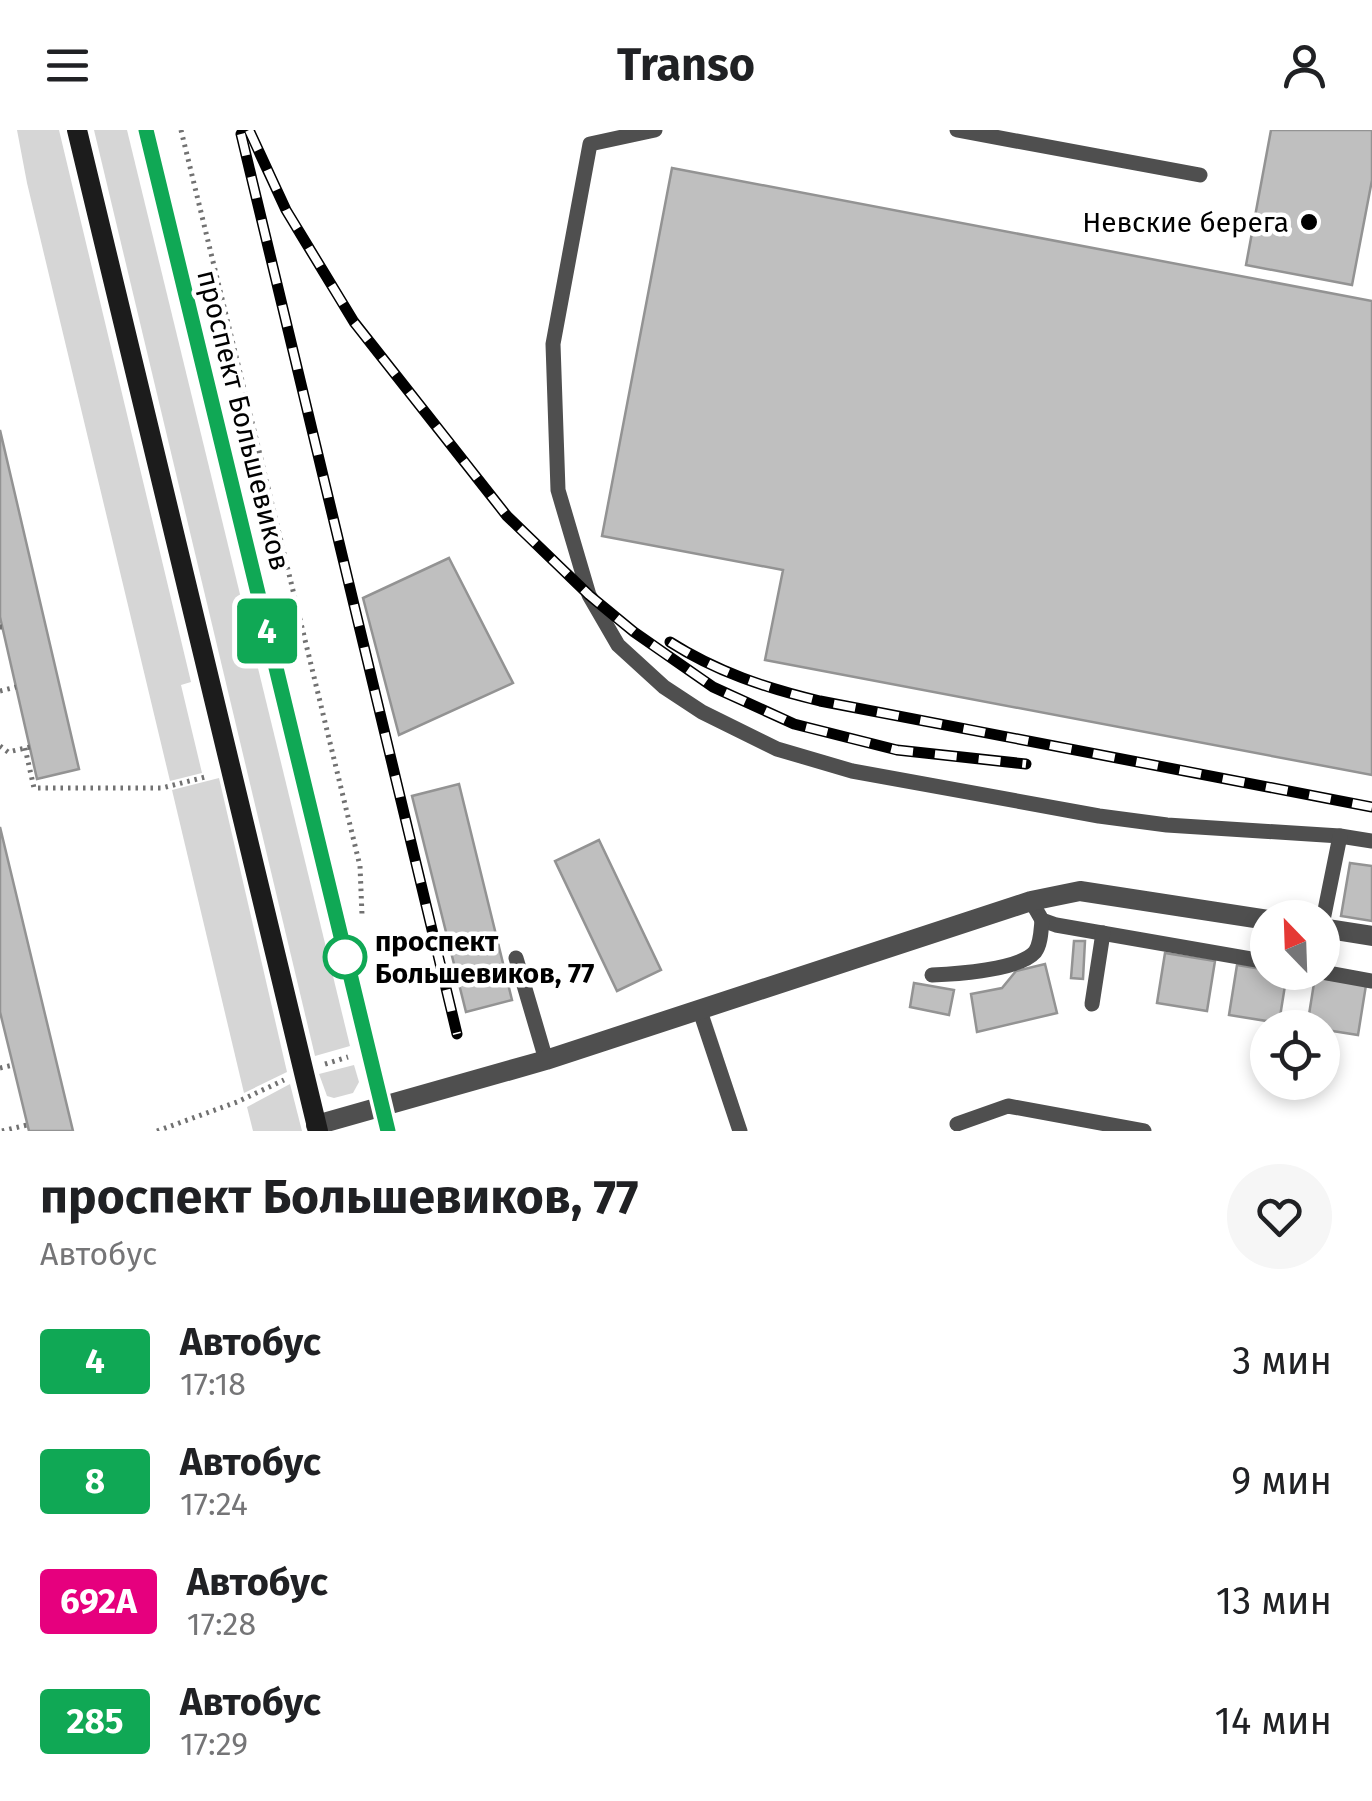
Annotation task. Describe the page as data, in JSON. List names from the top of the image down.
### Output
{
  "streets": {
    "main road": ["проспект Большевиков"]
  },
  "places": ["Невские берега", "проспект Большевиков, 77"],
  "lines": ["bus line 4"],
  "north": "top left",
  "page": {
    "header": "Transo",
    "on_map": "4",
    "heading": ["проспект Большевиков, 77", "Автобус"],
    "list": [
      {
        "mark": "4",
        "name": "Автобус",
        "note": "17:18",
        "value": "3 мин"
      },
      {
        "mark": "8",
        "name": "Автобус",
        "note": "17:24",
        "value": "9 мин"
      },
      {
        "mark": "692А",
        "name": "Автобус",
        "note": "17:28",
        "value": "13 мин"
      },
      {
        "mark": "285",
        "name": "Автобус",
        "note": "17:29",
        "value": "14 мин"
      }
    ]
  }
}
